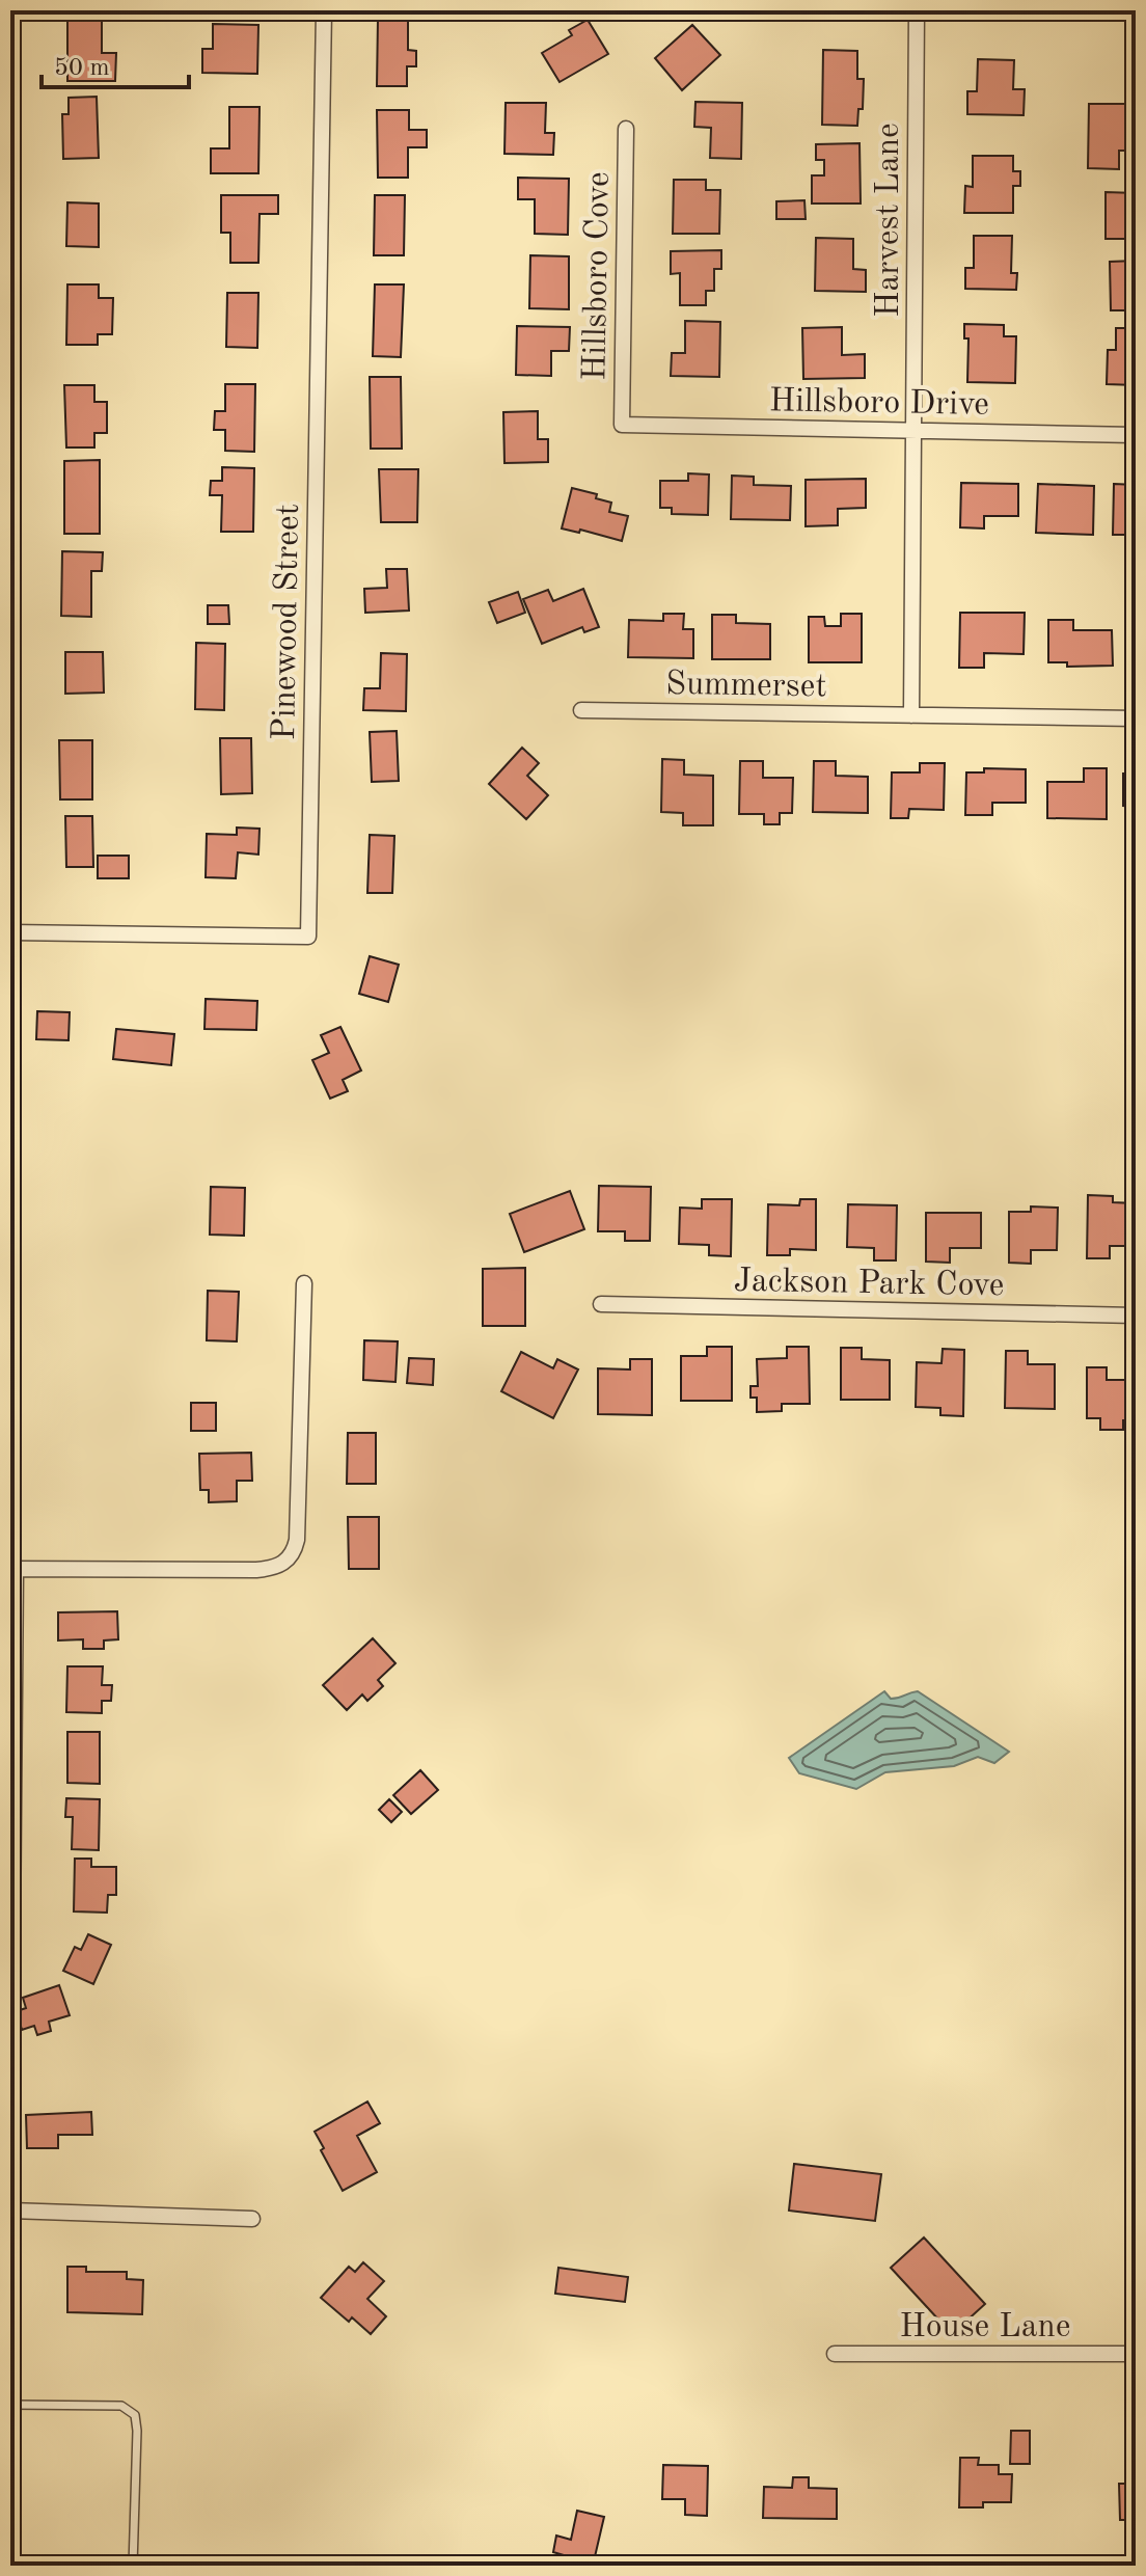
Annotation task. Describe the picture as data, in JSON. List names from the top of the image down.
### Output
{
  "streets": {
    "street": [
      "Harvest Lane",
      "Hillsboro Cove",
      "Hillsboro Drive",
      "Pinewood Street",
      "Summerset",
      "Jackson Park Cove",
      "House Lane"
    ]
  },
  "crossings": [
    ["Harvest Lane", "Hillsboro Drive"],
    ["Hillsboro Cove", "Hillsboro Drive"]
  ],
  "scale_bar": "50 m"
}
